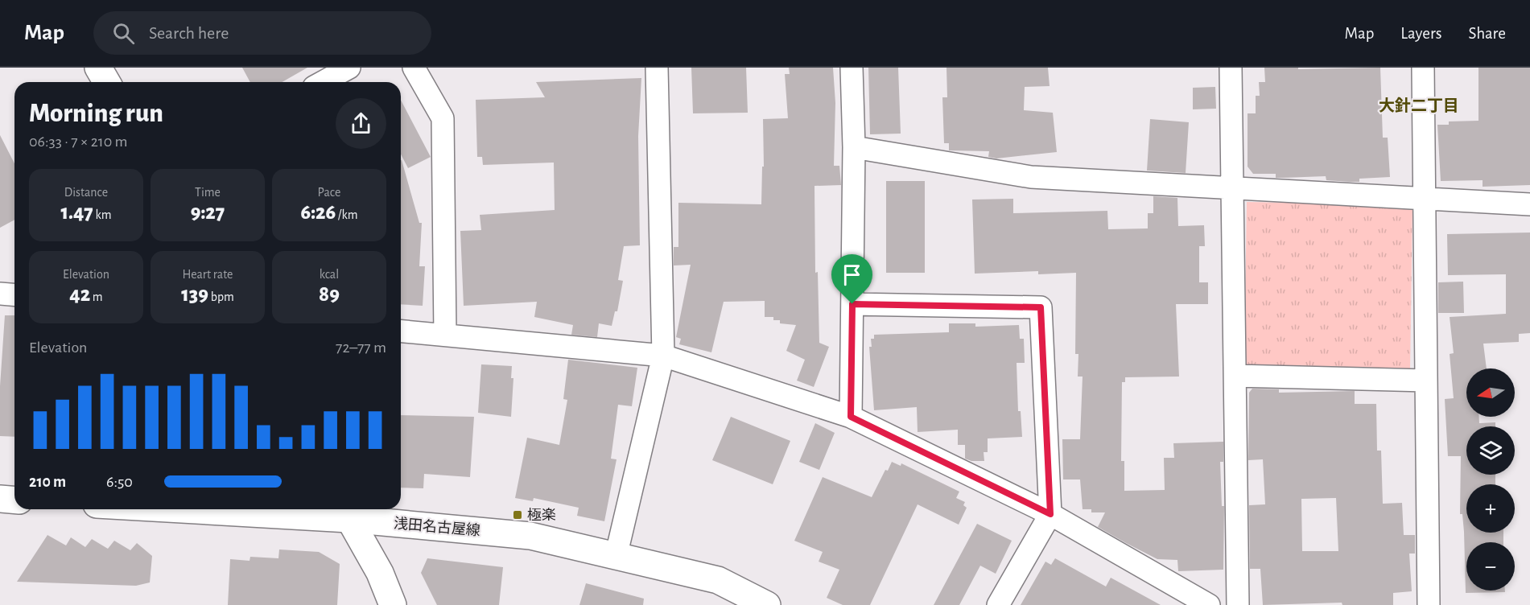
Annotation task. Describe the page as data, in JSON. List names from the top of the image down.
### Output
{
  "streets": {
    "main road": ["浅田名古屋線"]
  },
  "districts": ["大針二丁目"],
  "places": {
    "transit": ["極楽"]
  },
  "north": "left",
  "page": {
    "header": "Map",
    "search": "Search here",
    "nav": ["Map", "Layers", "Share"],
    "heading": ["Morning run", "06:33 · 7 × 210 m"],
    "stats": [
      ["Distance", "1.47 km"],
      ["Time", "9:27"],
      ["Pace", "6:26 /km"],
      ["Elevation", "42 m"],
      ["Heart rate", "139 bpm"],
      ["kcal", "89"]
    ],
    "chart": ["Elevation", "72–77 m"],
    "map_buttons": ["+", "−"],
    "list": [
      {
        "name": "210 m",
        "note": "6:50"
      }
    ]
  }
}
